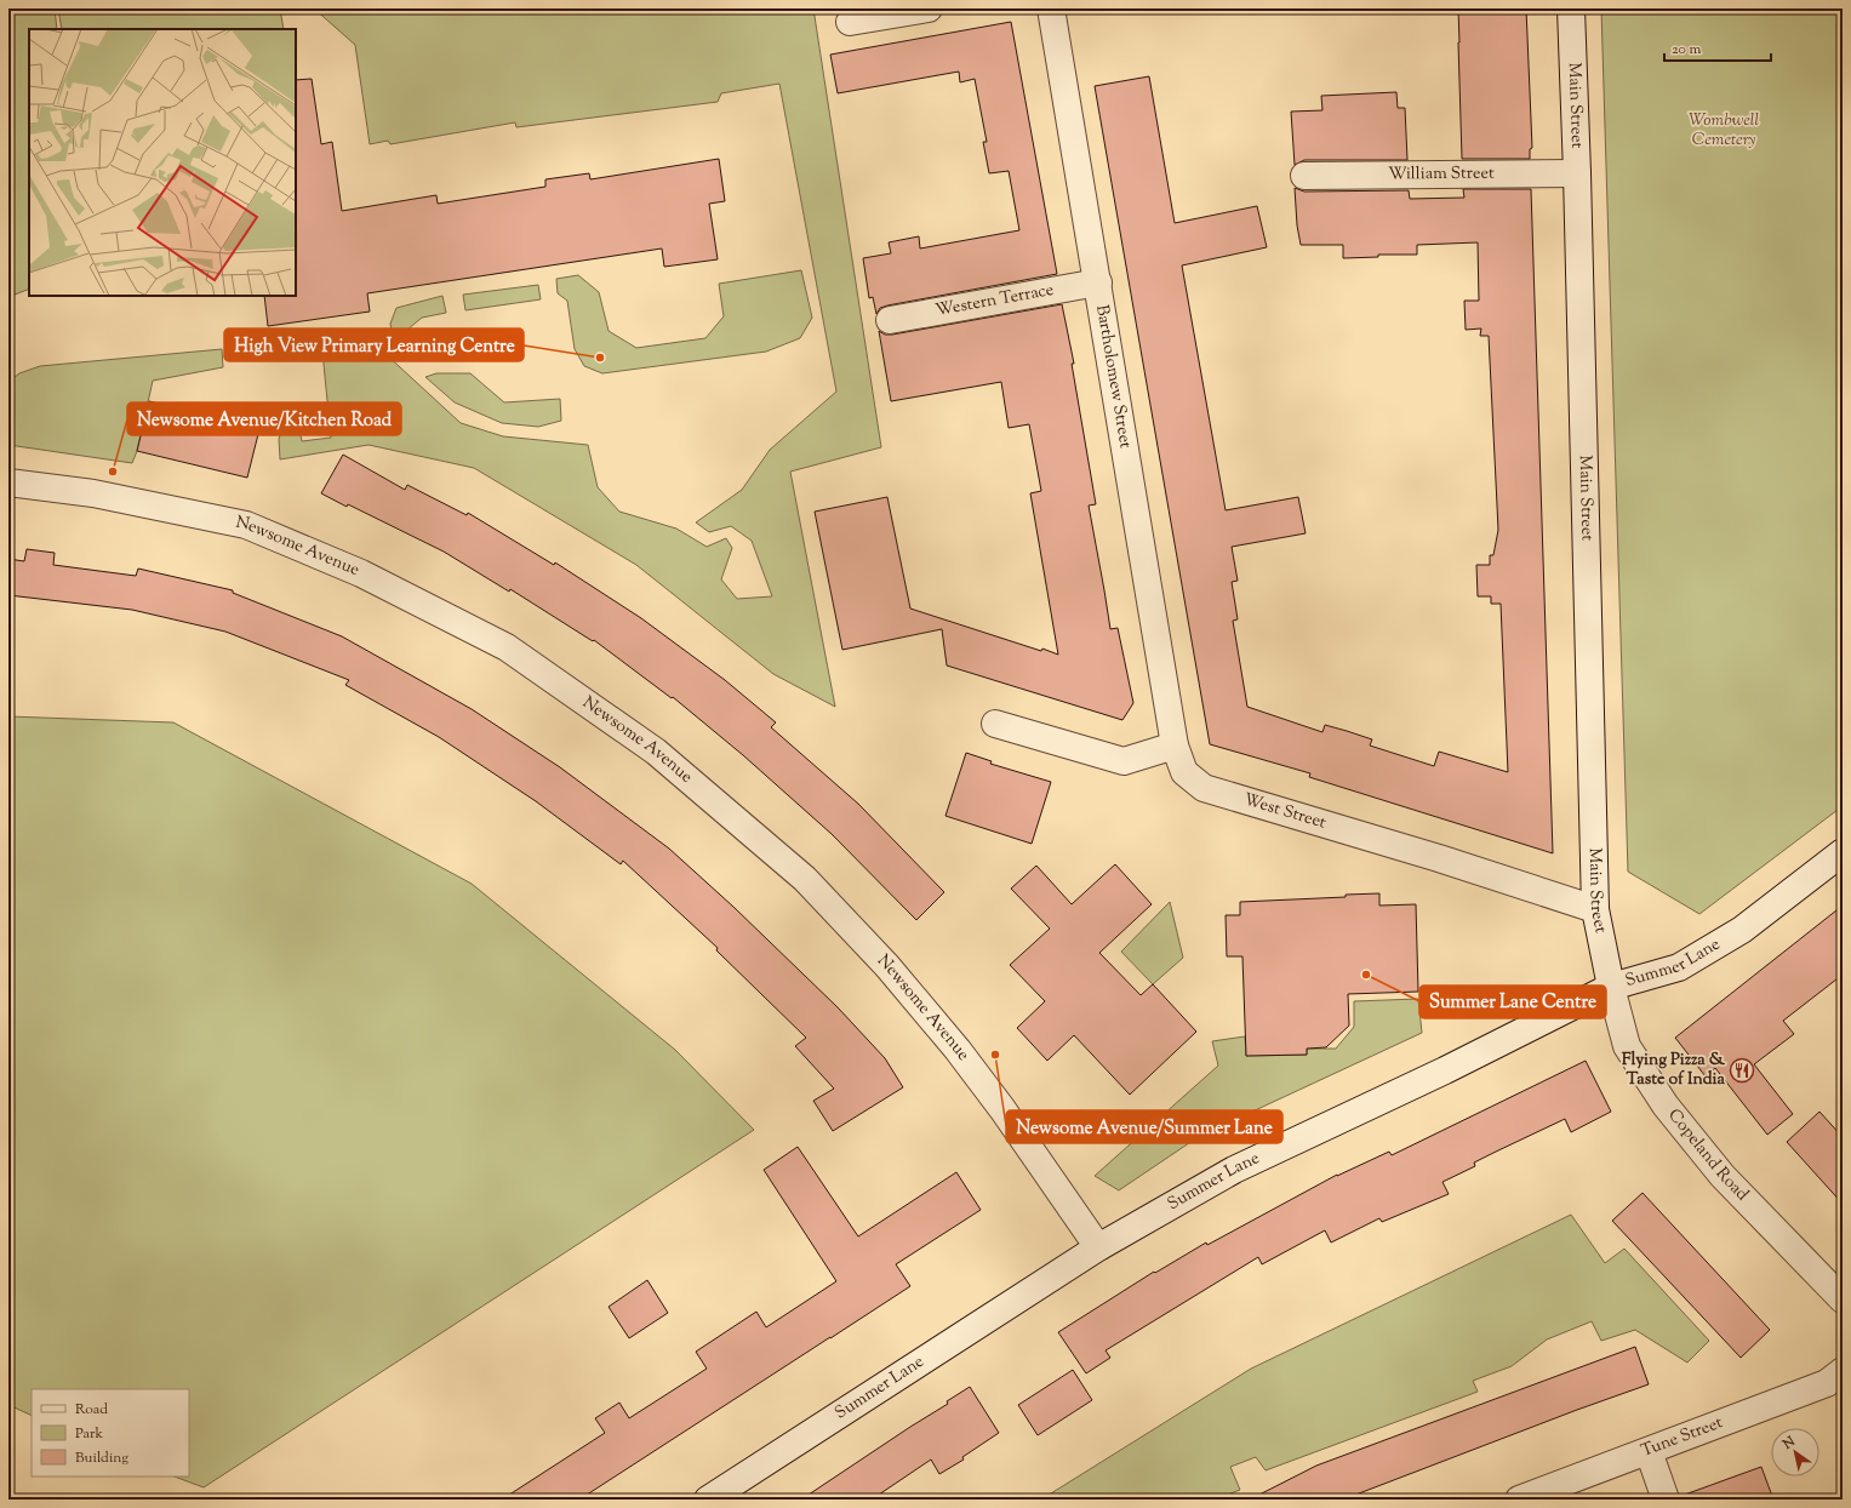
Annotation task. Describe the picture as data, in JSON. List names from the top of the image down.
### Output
{
  "streets": {
    "street": [
      "Main Street",
      "William Street",
      "Western Terrace",
      "Bartholomew Street",
      "Newsome Avenue",
      "West Street",
      "Summer Lane",
      "Copeland Road",
      "Tune Street"
    ]
  },
  "crossings": [
    ["Main Street", "William Street"],
    ["Main Street", "West Street"],
    ["Main Street", "Summer Lane"],
    ["Main Street", "Copeland Road"],
    ["Western Terrace", "Bartholomew Street"],
    ["Bartholomew Street", "West Street"],
    ["Newsome Avenue", "Summer Lane"],
    ["Summer Lane", "Copeland Road"]
  ],
  "parks": ["Wombwell Cemetery"],
  "places": {
    "other": [
      "High View Primary Learning Centre",
      "Newsome Avenue/Kitchen Road",
      "Summer Lane Centre",
      "Newsome Avenue/Summer Lane"
    ],
    "restaurant": ["Flying Pizza & Taste of India"]
  },
  "legend": ["Road", "Park", "Building"],
  "scale_bar": "20 m",
  "north": "top left"
}
